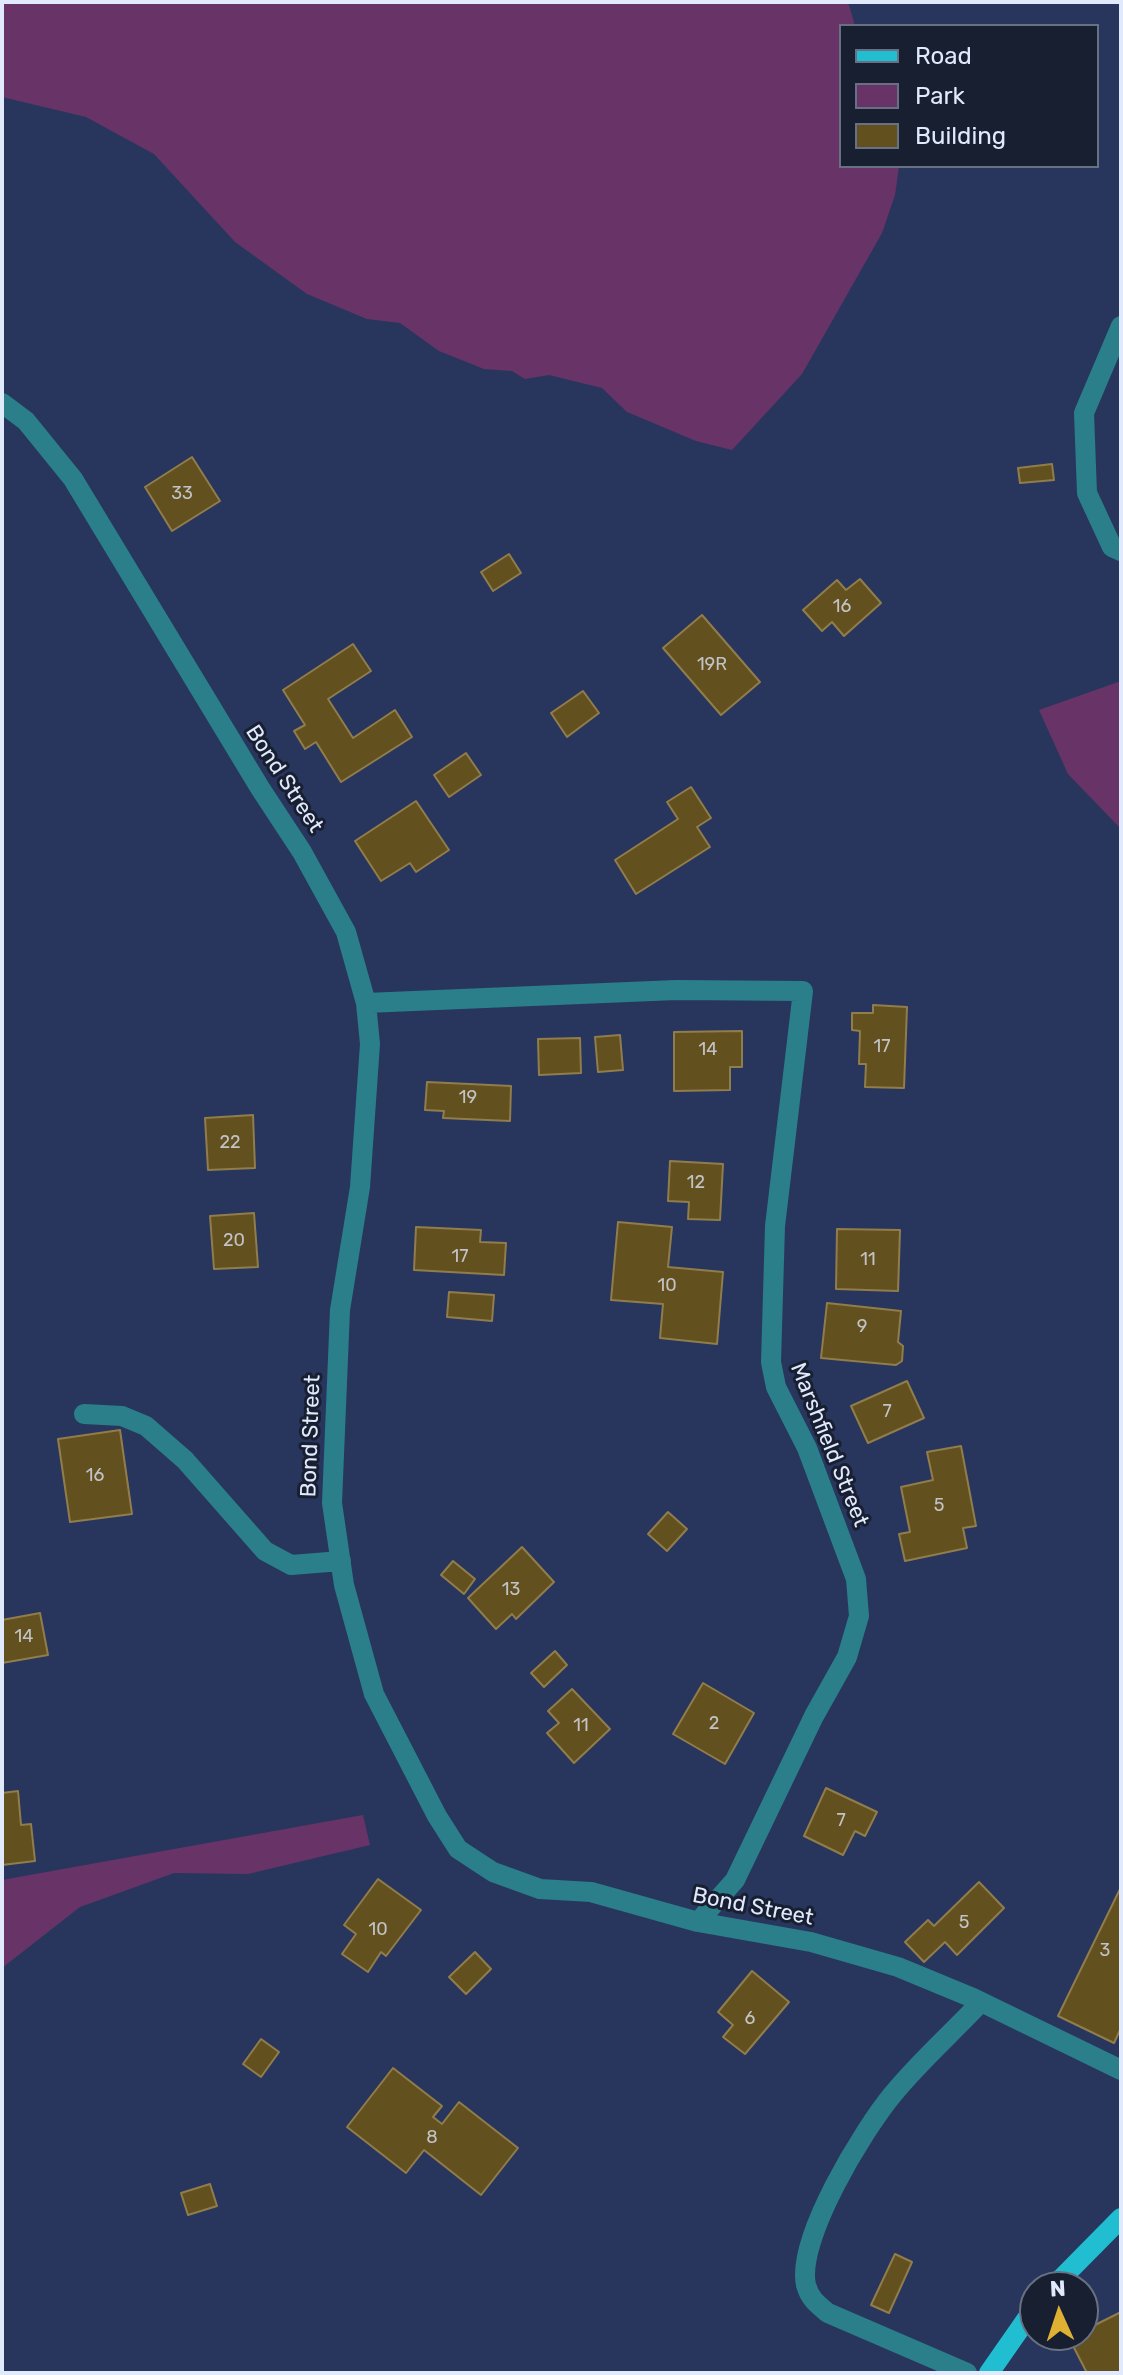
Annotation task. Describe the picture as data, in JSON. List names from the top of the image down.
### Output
{
  "streets": {
    "street": ["Bond Street", "Marshfield Street"]
  },
  "crossings": [
    ["Bond Street", "Marshfield Street"]
  ],
  "house_numbers": [
    "33",
    "16",
    "19R",
    "17",
    "14",
    "19",
    "22",
    "12",
    "20",
    "17",
    "11",
    "10",
    "9",
    "7",
    "16",
    "5",
    "13",
    "14",
    "2",
    "11",
    "7",
    "5",
    "10",
    "3",
    "6",
    "8"
  ],
  "legend": ["Road", "Park", "Building"],
  "north": "top"
}
